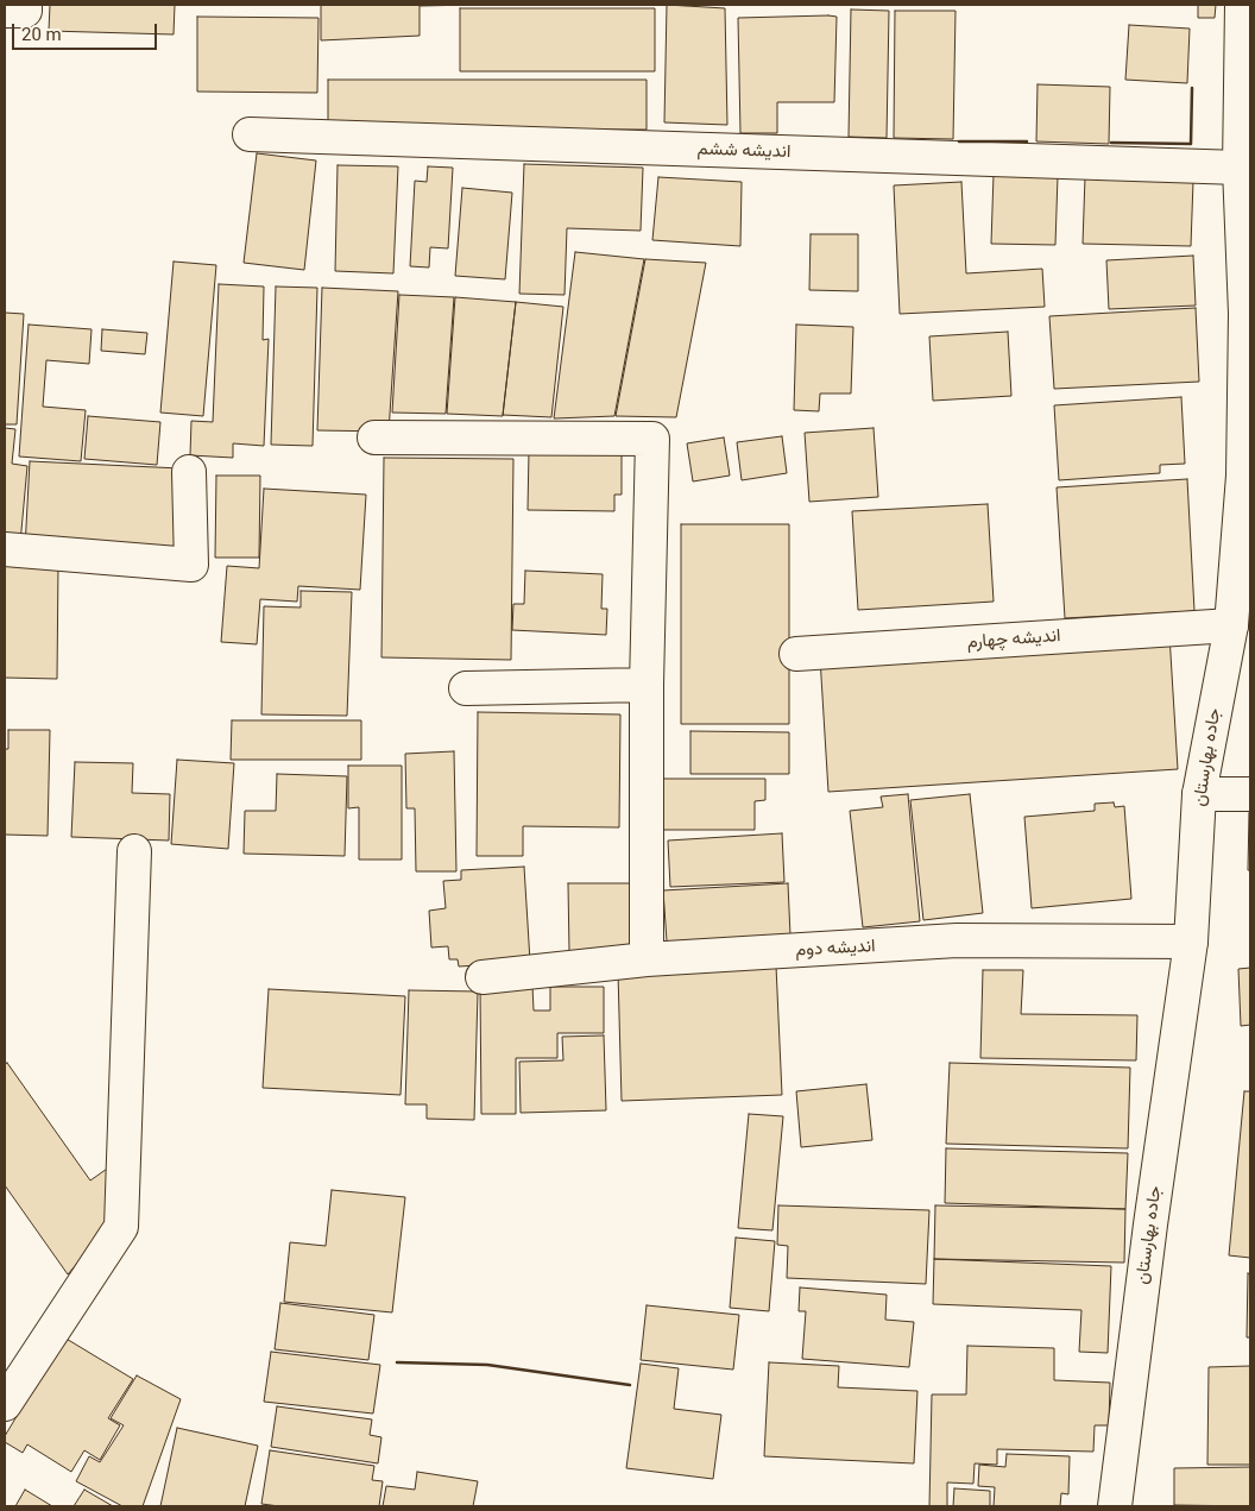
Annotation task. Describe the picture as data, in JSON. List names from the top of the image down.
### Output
{
  "streets": {
    "street": [
      "اندیشه ششم",
      "اندیشه چهارم",
      "جاده بهارستان",
      "اندیشه دوم"
    ]
  },
  "crossings": [
    ["اندیشه ششم", "جاده بهارستان"],
    ["اندیشه چهارم", "جاده بهارستان"],
    ["جاده بهارستان", "اندیشه دوم"]
  ],
  "scale_bar": "20 m"
}
